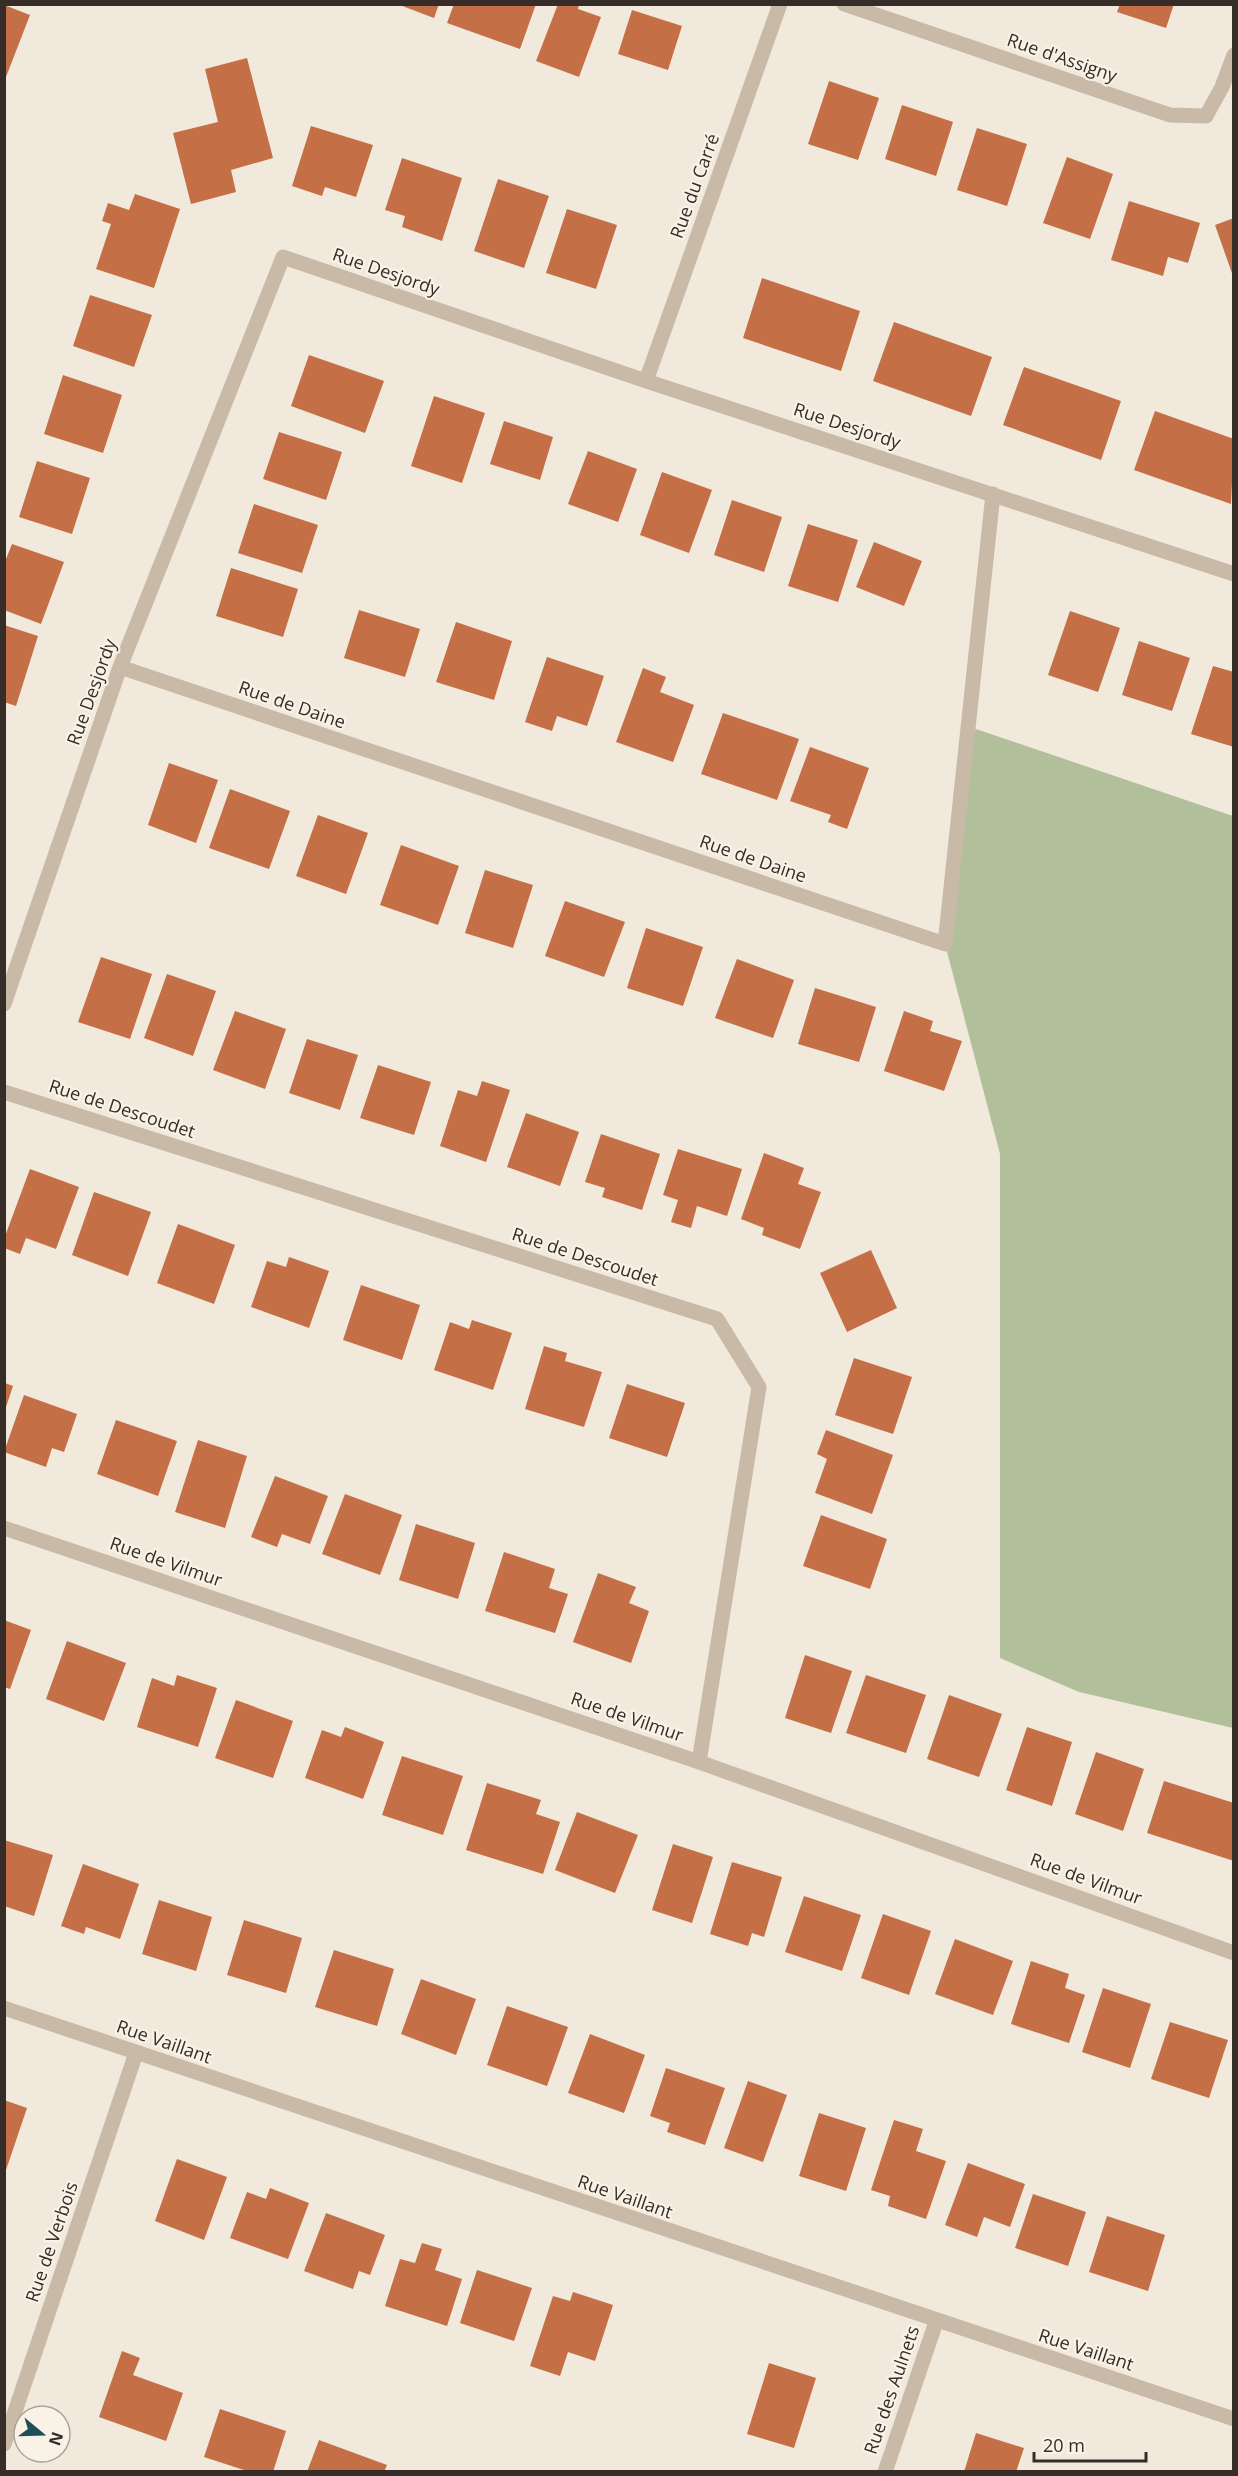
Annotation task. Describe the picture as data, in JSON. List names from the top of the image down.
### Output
{
  "streets": {
    "street": [
      "Rue d'Assigny",
      "Rue du Carré",
      "Rue Desjordy",
      "Rue de Daine",
      "Rue de Descoudet",
      "Rue de Vilmur",
      "Rue Vaillant",
      "Rue de Verbois",
      "Rue des Aulnets"
    ]
  },
  "crossings": [
    ["Rue du Carré", "Rue Desjordy"],
    ["Rue Desjordy", "Rue de Daine"],
    ["Rue de Descoudet", "Rue de Vilmur"],
    ["Rue Vaillant", "Rue de Verbois"],
    ["Rue Vaillant", "Rue des Aulnets"]
  ],
  "scale_bar": "20 m",
  "north": "right"
}
